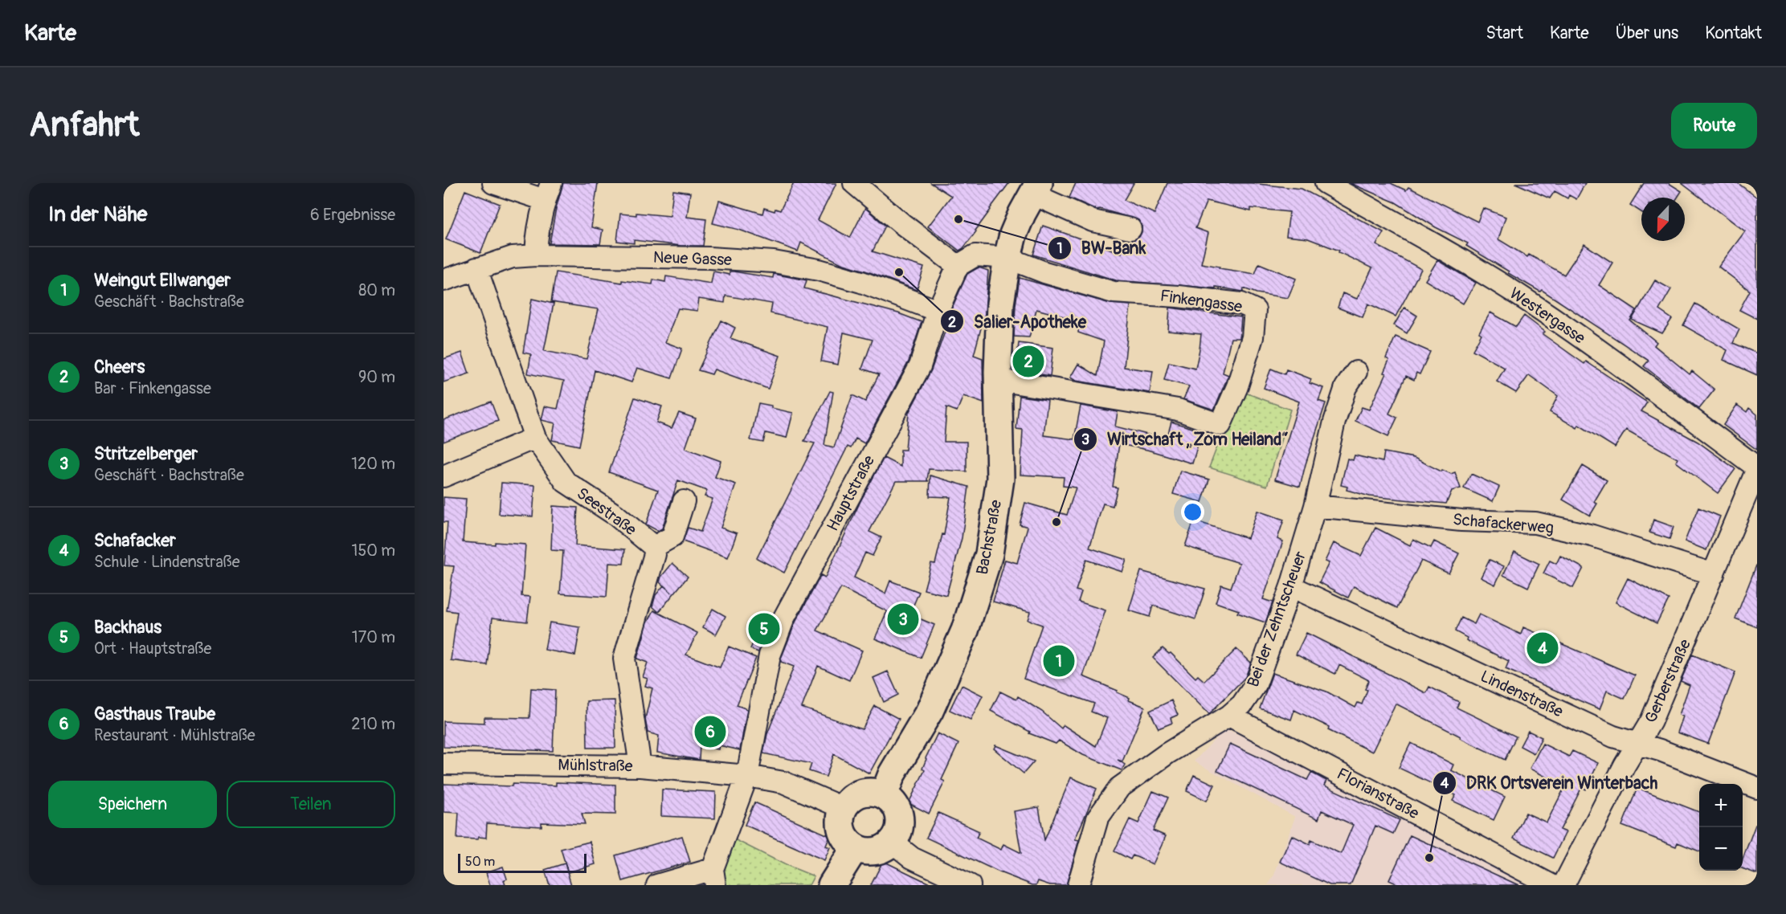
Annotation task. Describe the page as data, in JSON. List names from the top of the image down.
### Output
{
  "streets": {
    "main road": ["Bachstraße"],
    "street": [
      "Neue Gasse",
      "Finkengasse",
      "Westergasse",
      "Hauptstraße",
      "Seestraße",
      "Schafackerweg",
      "Bei der Zehntscheuer",
      "Gerberstraße",
      "Lindenstraße",
      "Mühlstraße",
      "Florianstraße"
    ]
  },
  "crossings": [
    ["Neue Gasse", "Hauptstraße"],
    ["Neue Gasse", "Seestraße"],
    ["Finkengasse", "Bachstraße"],
    ["Westergasse", "Gerberstraße"],
    ["Hauptstraße", "Mühlstraße"],
    ["Schafackerweg", "Bei der Zehntscheuer"],
    ["Schafackerweg", "Gerberstraße"],
    ["Bei der Zehntscheuer", "Lindenstraße"],
    ["Bei der Zehntscheuer", "Florianstraße"],
    ["Gerberstraße", "Lindenstraße"]
  ],
  "places": [
    "BW-Bank",
    "Salier-Apotheke",
    "Wirtschaft „Zom Heiland“",
    "DRK Ortsverein Winterbach"
  ],
  "scale_bar": "50 m",
  "north": "bottom",
  "page": {
    "header": "Karte",
    "nav": [
      "Start",
      "Karte",
      "Über uns",
      "Kontakt"
    ],
    "buttons": [
      "Route",
      ["Speichern", "Teilen"]
    ],
    "title": "Anfahrt",
    "heading": ["In der Nähe", "6 Ergebnisse"],
    "list": [
      {
        "mark": "1",
        "name": "Weingut Ellwanger",
        "note": "Geschäft · Bachstraße",
        "value": "80 m"
      },
      {
        "mark": "2",
        "name": "Cheers",
        "note": "Bar · Finkengasse",
        "value": "90 m"
      },
      {
        "mark": "3",
        "name": "Stritzelberger",
        "note": "Geschäft · Bachstraße",
        "value": "120 m"
      },
      {
        "mark": "4",
        "name": "Schafacker",
        "note": "Schule · Lindenstraße",
        "value": "150 m"
      },
      {
        "mark": "5",
        "name": "Backhaus",
        "note": "Ort · Hauptstraße",
        "value": "170 m"
      },
      {
        "mark": "6",
        "name": "Gasthaus Traube",
        "note": "Restaurant · Mühlstraße",
        "value": "210 m"
      }
    ],
    "pins": [
      "2",
      "3",
      "5",
      "4",
      "1",
      "6"
    ],
    "map_buttons": ["+", "−"],
    "scale": "50 m"
  }
}
